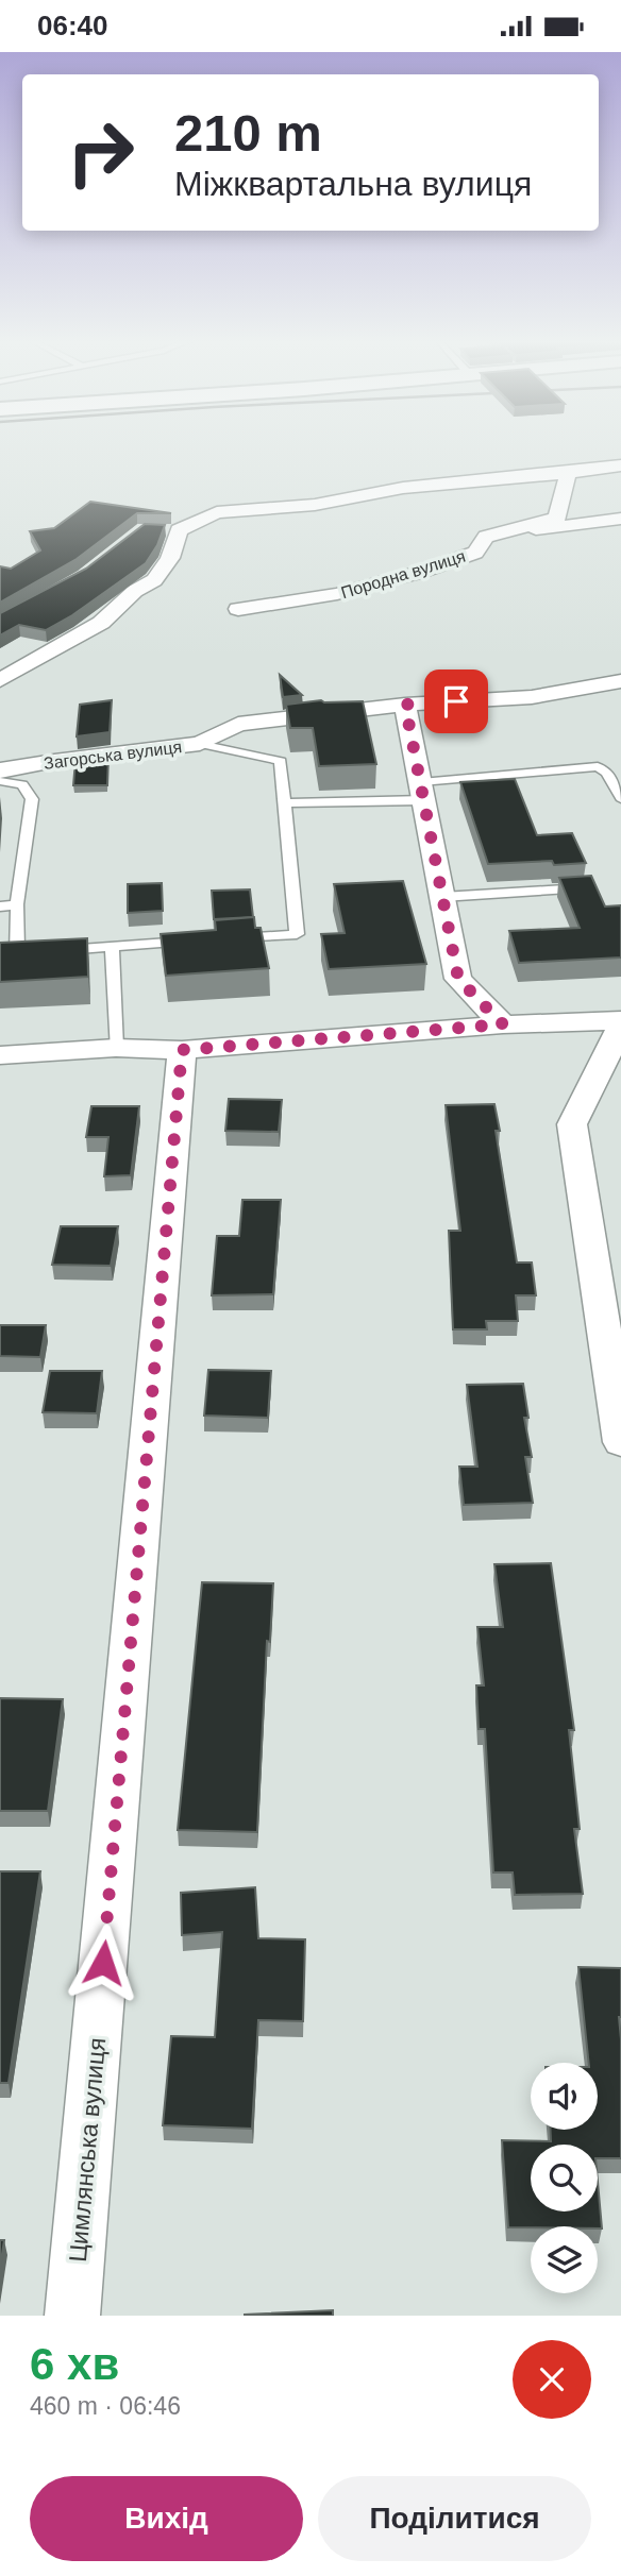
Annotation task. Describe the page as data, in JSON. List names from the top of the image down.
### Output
{
  "streets": {
    "street": ["Породна вулиця", "Загорська вулиця", "Цимлянська вулиця"]
  },
  "page": {
    "status": "06:40",
    "turn": ["210 m", "Міжквартальна вулиця"],
    "heading": ["6 хв", "460 m · 06:46"],
    "buttons": ["Вихід", "Поділитися"]
  }
}
